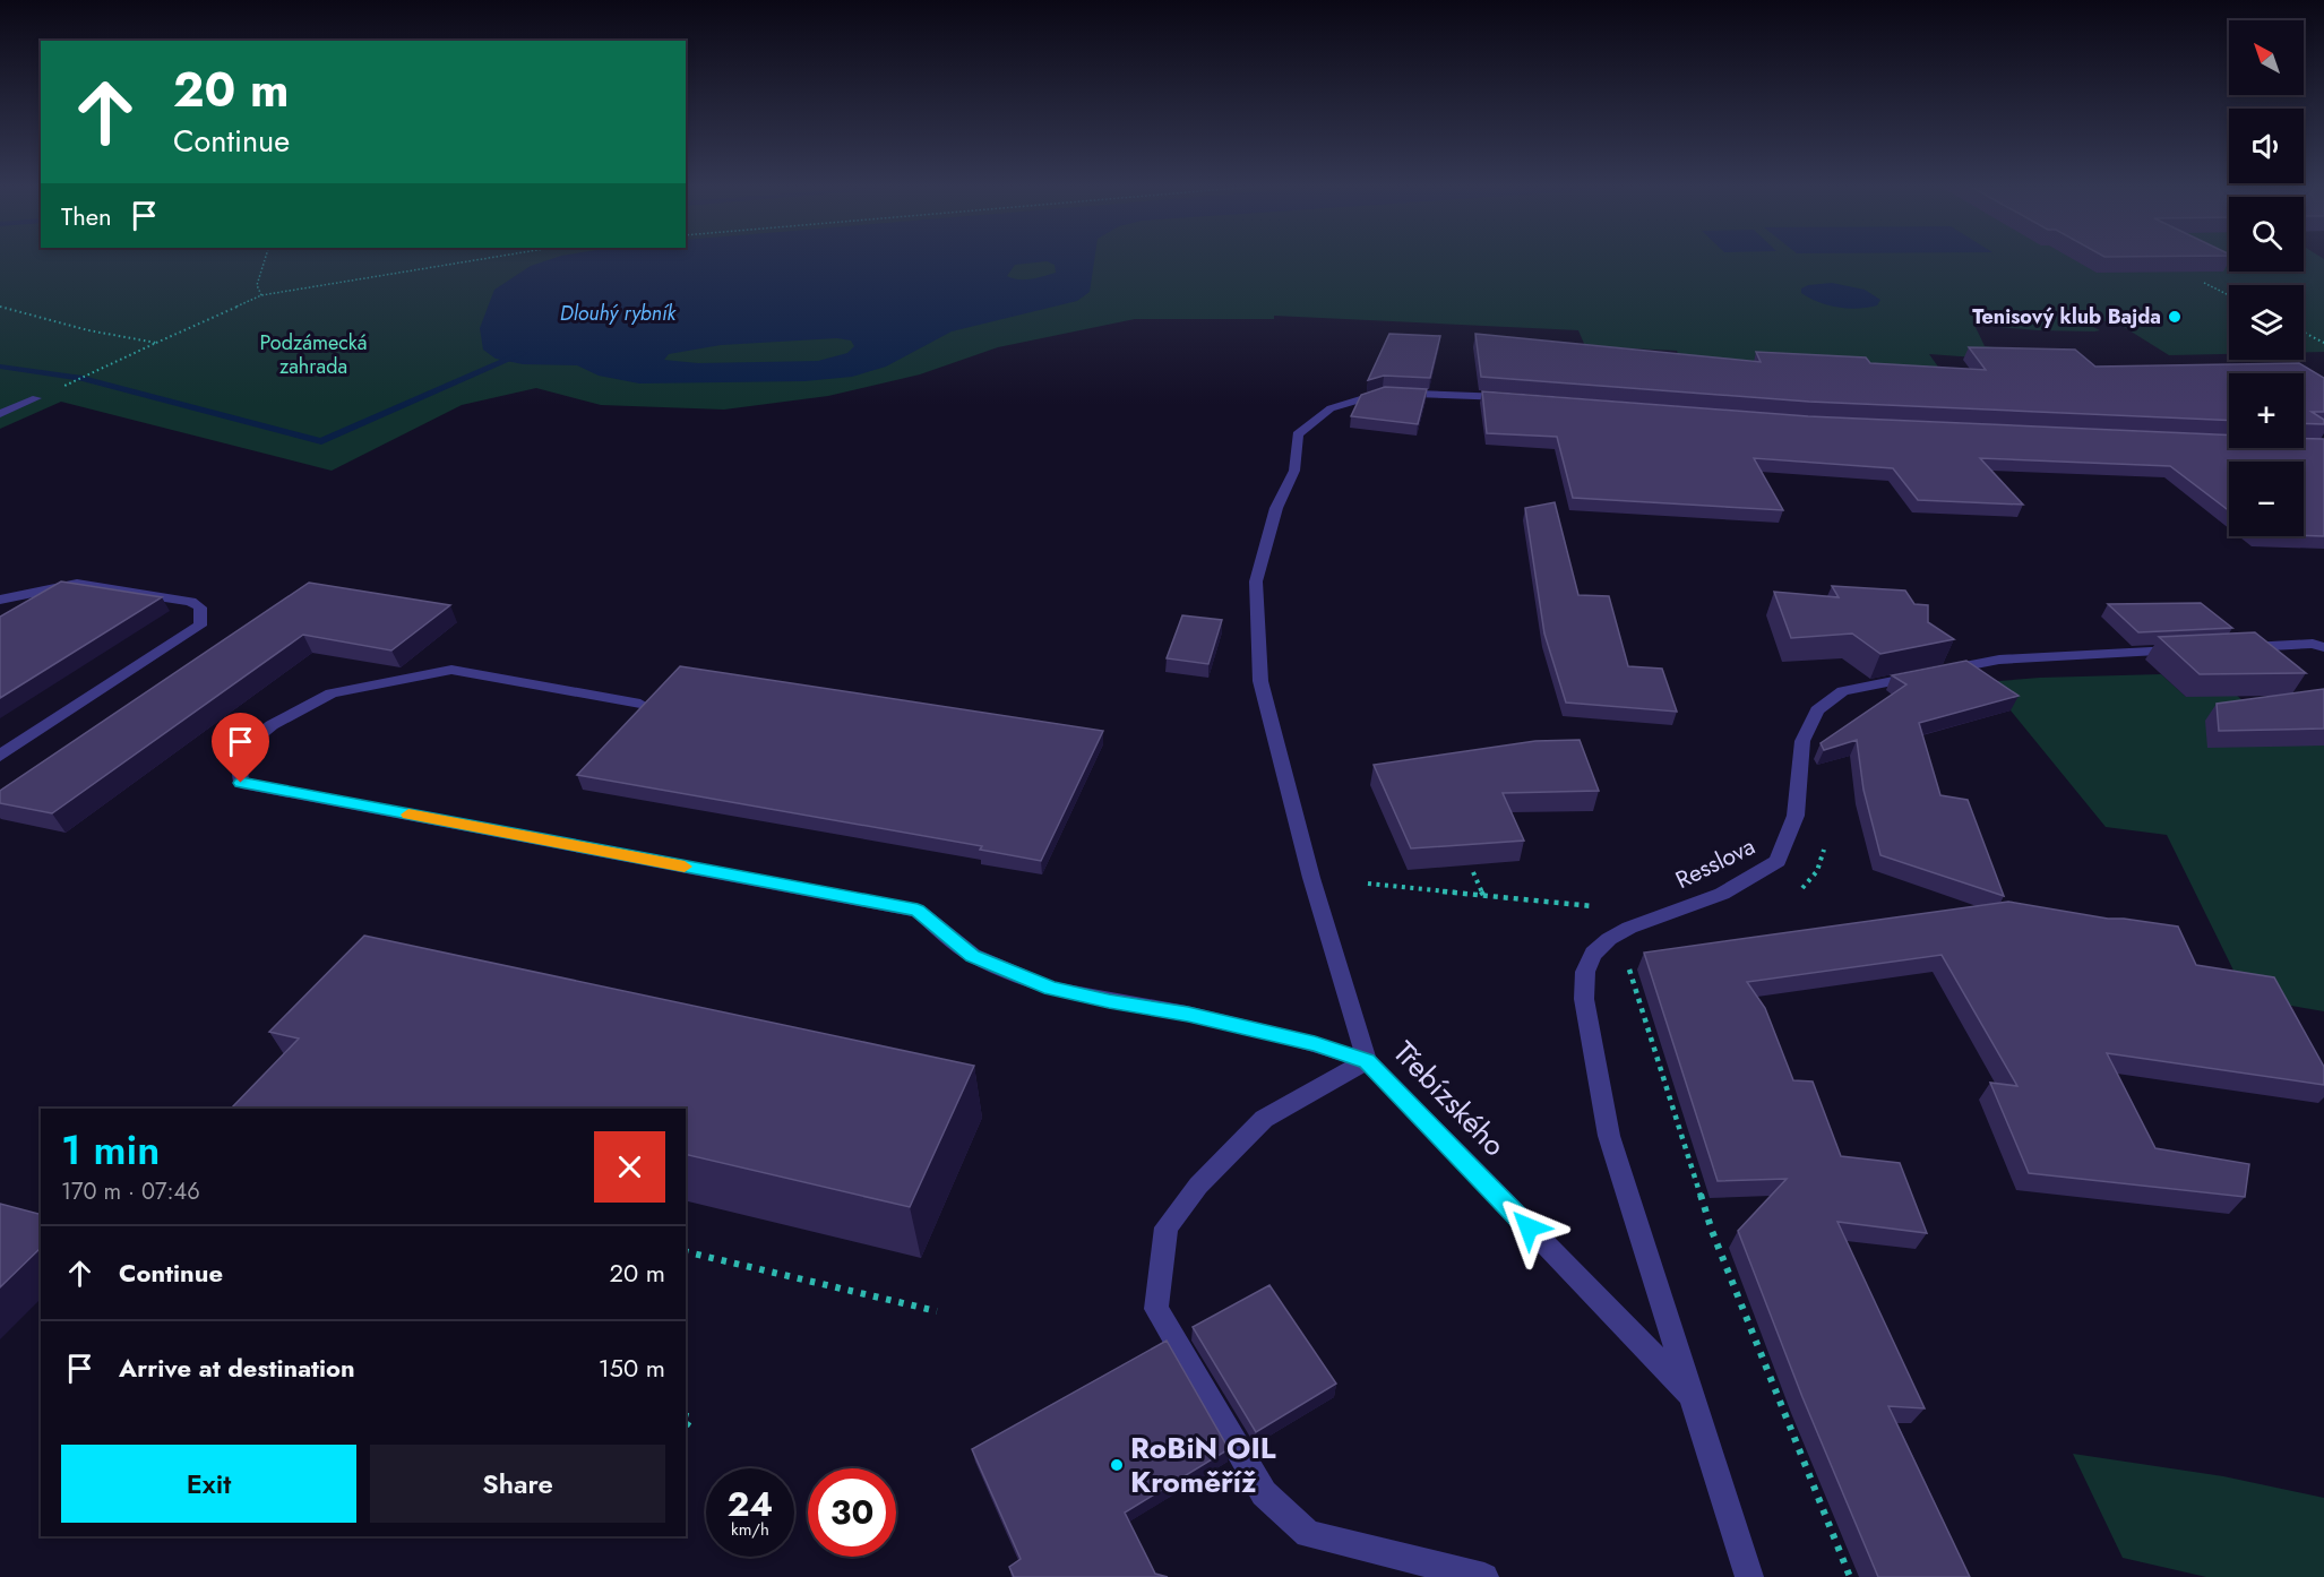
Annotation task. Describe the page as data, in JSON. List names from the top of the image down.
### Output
{
  "streets": {
    "street": ["Resslova", "Třebízského"]
  },
  "crossings": [
    ["Resslova", "Třebízského"]
  ],
  "water": ["Dlouhý rybník"],
  "parks": ["Podzámecká zahrada"],
  "places": ["Tenisový klub Bajda", "RoBiN OIL Kroměříž"],
  "north": "top left",
  "page": {
    "map_buttons": ["+", "−"],
    "turn": ["20 m", "Continue"],
    "then": "Then",
    "heading": ["1 min", "170 m · 07:46"],
    "list": [
      {
        "name": "Continue",
        "value": "20 m"
      },
      {
        "name": "Arrive at destination",
        "value": "150 m"
      }
    ],
    "buttons": ["Exit", "Share"],
    "speed": "24 km/h",
    "limit": "30"
  }
}
